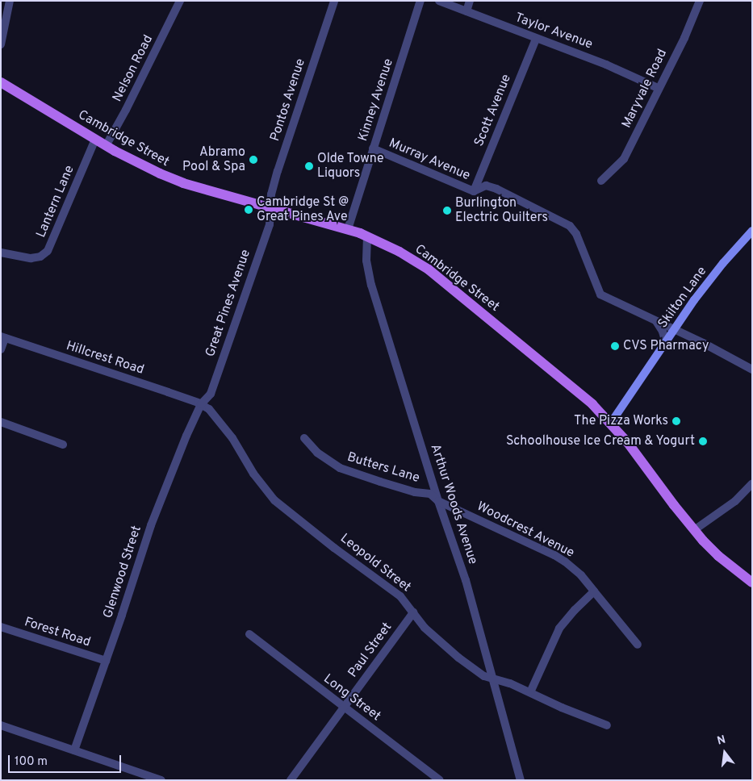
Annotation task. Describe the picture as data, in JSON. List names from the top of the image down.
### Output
{
  "streets": {
    "main road": ["Cambridge Street"],
    "street": [
      "Taylor Avenue",
      "Nelson Road",
      "Maryvale Road",
      "Pontos Avenue",
      "Kinney Avenue",
      "Scott Avenue",
      "Murray Avenue",
      "Lantern Lane",
      "Skilton Lane",
      "Great Pines Avenue",
      "Hillcrest Road",
      "Butters Lane",
      "Arthur Woods Avenue",
      "Woodcrest Avenue",
      "Leopold Street",
      "Glenwood Street",
      "Forest Road",
      "Paul Street",
      "Long Street"
    ]
  },
  "crossings": [
    ["Taylor Avenue", "Maryvale Road"],
    ["Taylor Avenue", "Scott Avenue"],
    ["Nelson Road", "Cambridge Street"],
    ["Pontos Avenue", "Cambridge Street"],
    ["Pontos Avenue", "Great Pines Avenue"],
    ["Kinney Avenue", "Cambridge Street"],
    ["Kinney Avenue", "Murray Avenue"],
    ["Scott Avenue", "Murray Avenue"],
    ["Cambridge Street", "Lantern Lane"],
    ["Cambridge Street", "Skilton Lane"],
    ["Cambridge Street", "Great Pines Avenue"],
    ["Cambridge Street", "Arthur Woods Avenue"],
    ["Murray Avenue", "Skilton Lane"],
    ["Great Pines Avenue", "Hillcrest Road"],
    ["Great Pines Avenue", "Leopold Street"],
    ["Great Pines Avenue", "Glenwood Street"],
    ["Hillcrest Road", "Leopold Street"],
    ["Hillcrest Road", "Glenwood Street"],
    ["Butters Lane", "Arthur Woods Avenue"],
    ["Butters Lane", "Woodcrest Avenue"],
    ["Arthur Woods Avenue", "Woodcrest Avenue"],
    ["Arthur Woods Avenue", "Leopold Street"],
    ["Leopold Street", "Glenwood Street"],
    ["Leopold Street", "Paul Street"],
    ["Glenwood Street", "Forest Road"],
    ["Paul Street", "Long Street"]
  ],
  "places": [
    "Abramo Pool & Spa",
    "Olde Towne Liquors",
    "Cambridge St @ Great Pines Ave",
    "Burlington Electric Quilters",
    "CVS Pharmacy",
    "The Pizza Works",
    "Schoolhouse Ice Cream & Yogurt"
  ],
  "scale_bar": "100 m",
  "north": "top"
}
